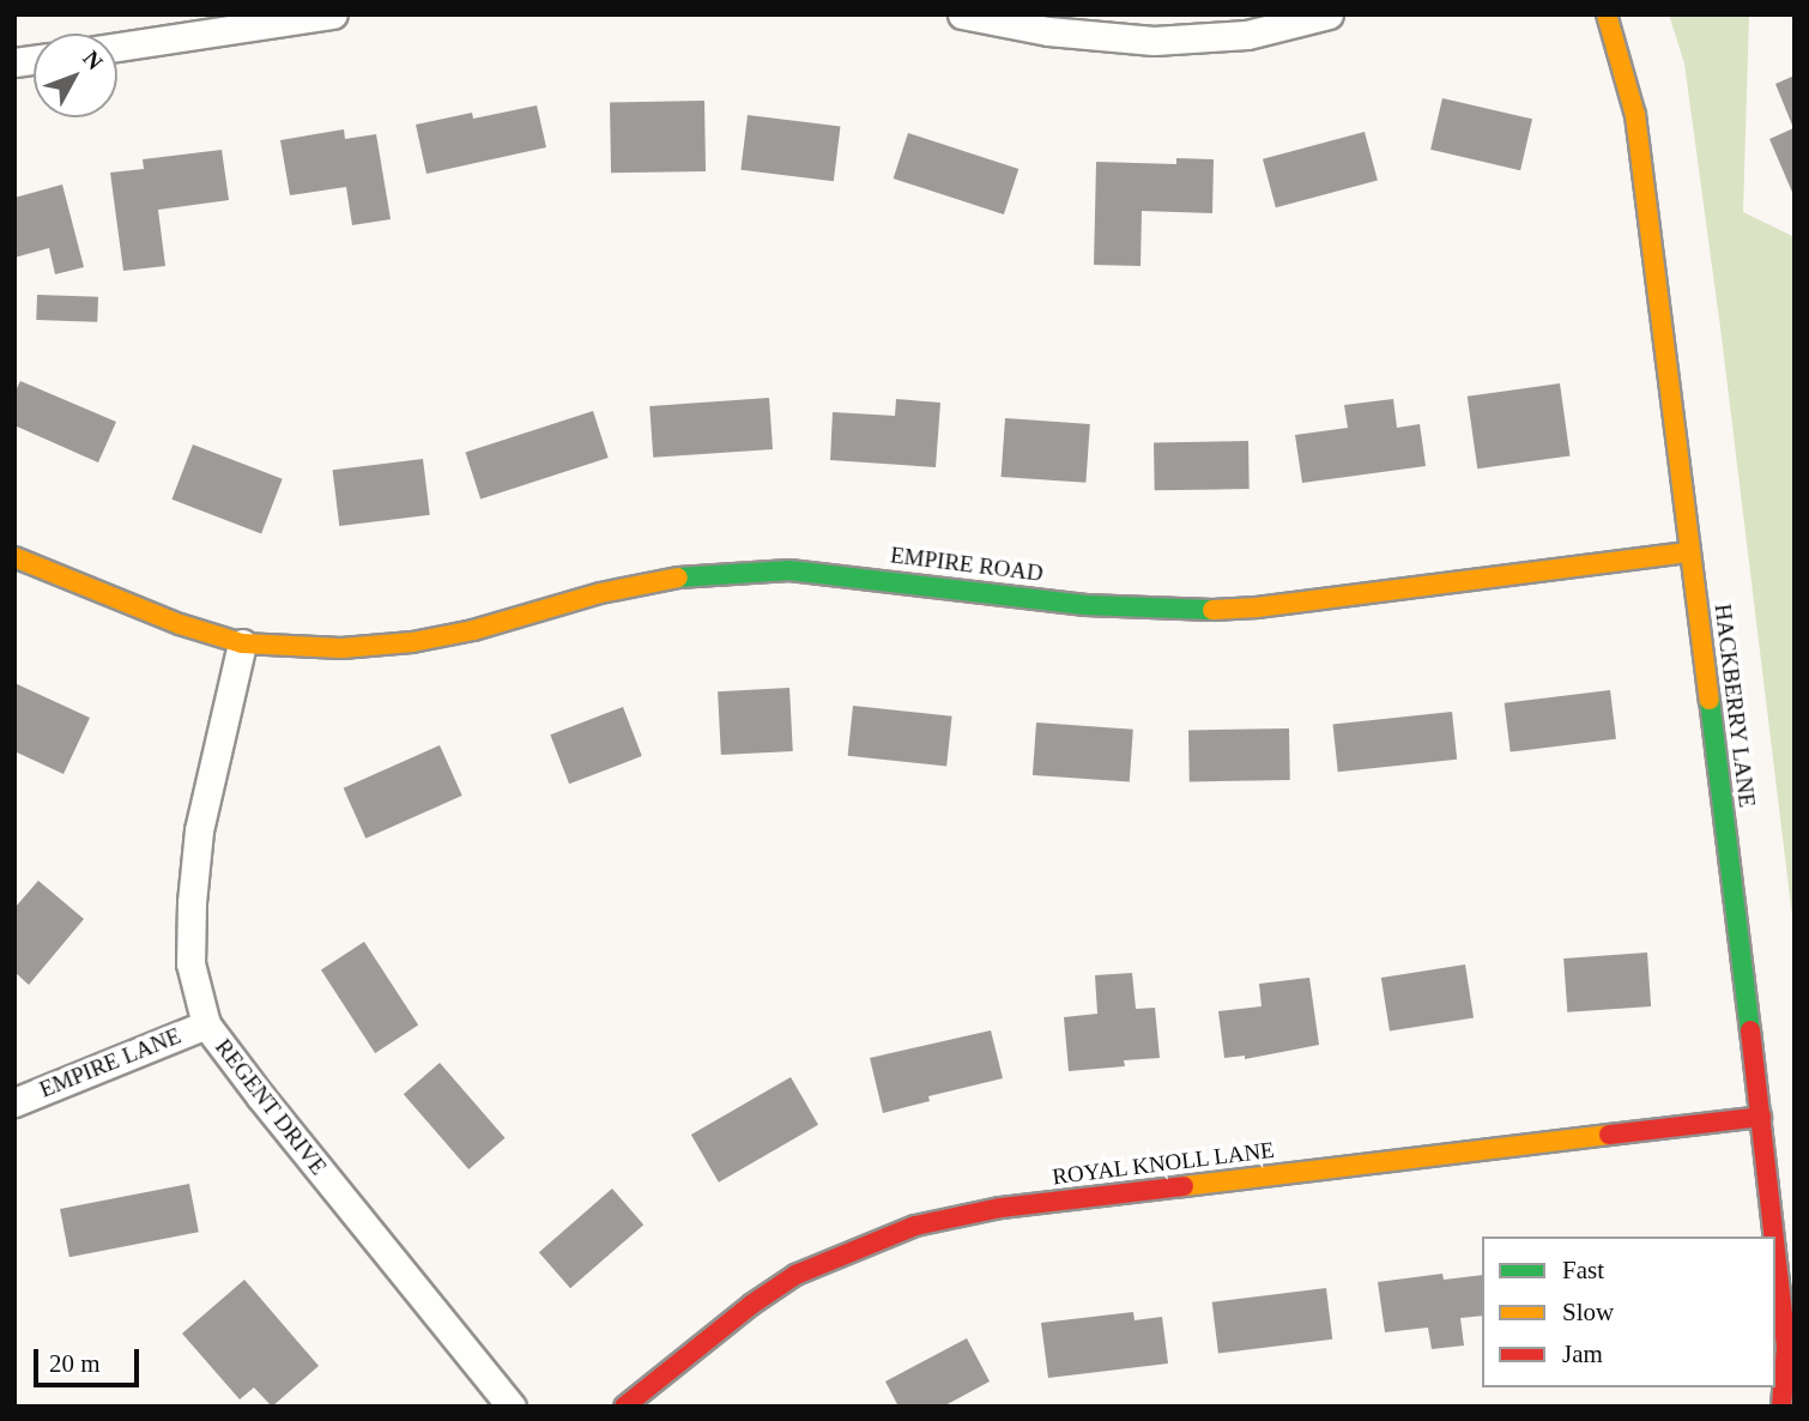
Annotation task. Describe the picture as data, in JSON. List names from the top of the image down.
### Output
{
  "streets": {
    "street": [
      "EMPIRE ROAD",
      "HACKBERRY LANE",
      "EMPIRE LANE",
      "REGENT DRIVE",
      "ROYAL KNOLL LANE"
    ]
  },
  "crossings": [
    ["EMPIRE ROAD", "HACKBERRY LANE"],
    ["EMPIRE ROAD", "REGENT DRIVE"],
    ["HACKBERRY LANE", "ROYAL KNOLL LANE"],
    ["EMPIRE LANE", "REGENT DRIVE"]
  ],
  "legend": ["Fast", "Slow", "Jam"],
  "scale_bar": "20 m",
  "north": "top right"
}
